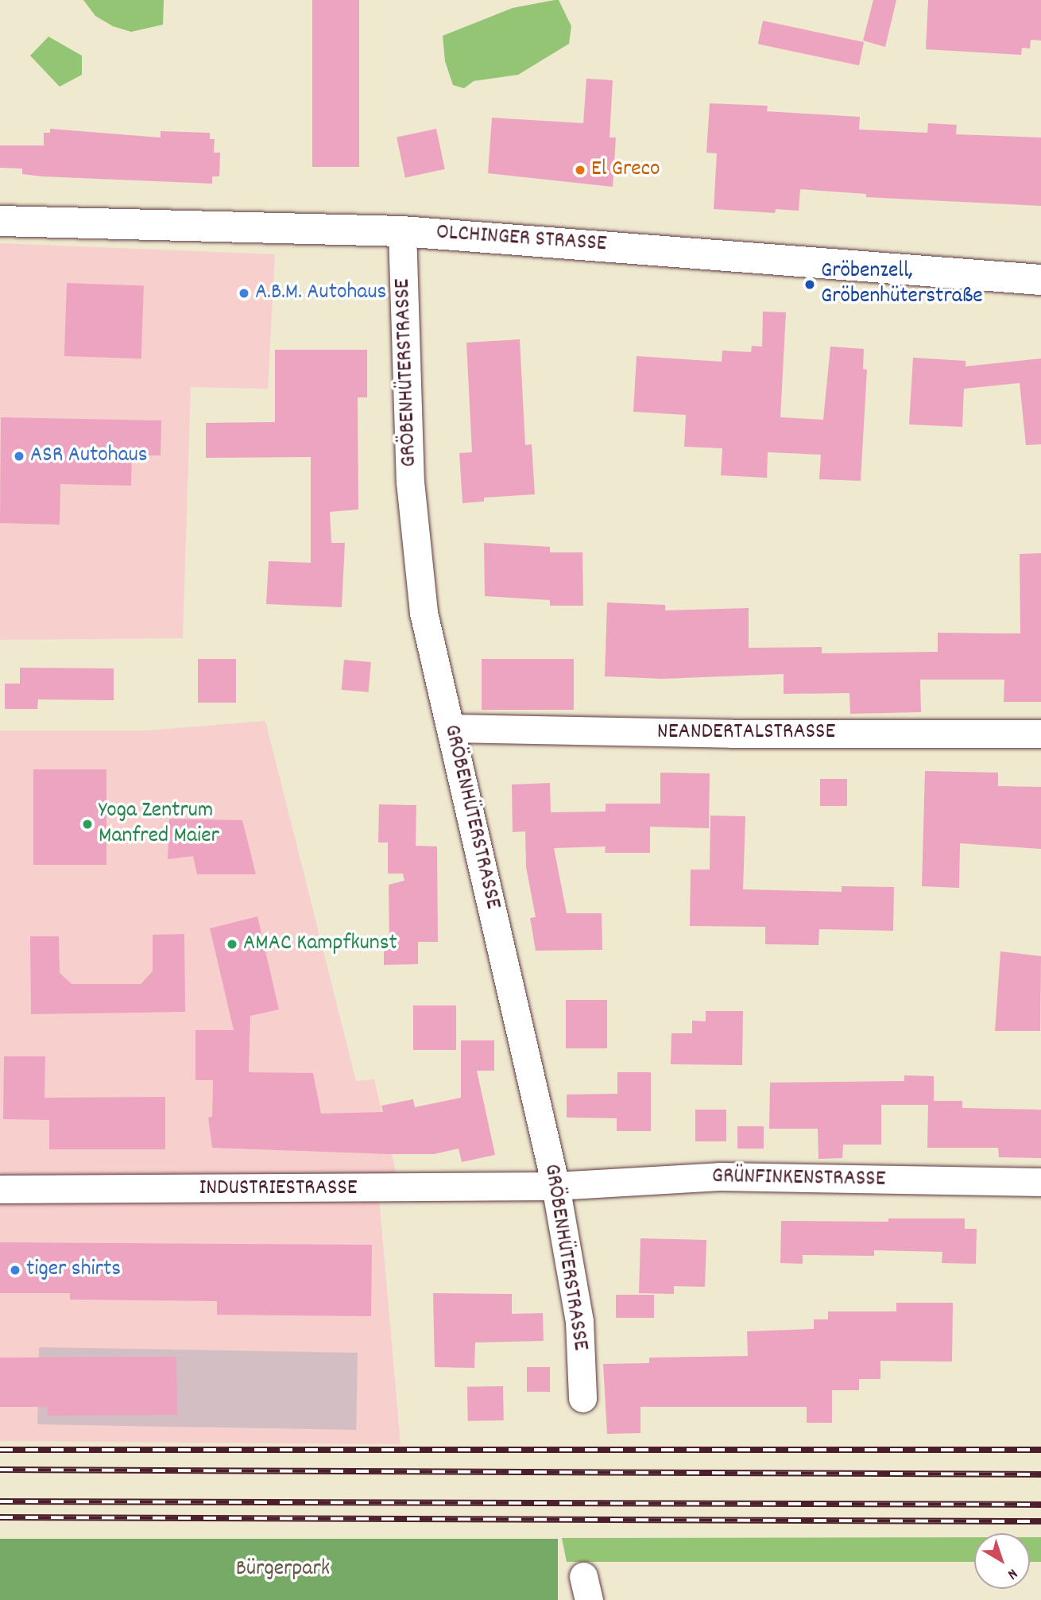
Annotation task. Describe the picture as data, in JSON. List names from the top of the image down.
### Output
{
  "streets": {
    "main road": ["OLCHINGER STRASSE"],
    "street": [
      "GRÖBENHÜTERSTRASSE",
      "NEANDERTALSTRASSE",
      "GRÜNFINKENSTRASSE",
      "INDUSTRIESTRASSE"
    ]
  },
  "crossings": [
    ["OLCHINGER STRASSE", "GRÖBENHÜTERSTRASSE"],
    ["GRÖBENHÜTERSTRASSE", "NEANDERTALSTRASSE"],
    ["GRÖBENHÜTERSTRASSE", "GRÜNFINKENSTRASSE"],
    ["GRÖBENHÜTERSTRASSE", "INDUSTRIESTRASSE"],
    ["GRÜNFINKENSTRASSE", "INDUSTRIESTRASSE"]
  ],
  "parks": ["Bürgerpark"],
  "places": [
    "El Greco",
    "Gröbenzell, Gröbenhüterstraße",
    "A.B.M. Autohaus",
    "ASR Autohaus",
    "Yoga Zentrum Manfred Maier",
    "AMAC Kampfkunst",
    "tiger shirts"
  ],
  "north": "bottom right"
}
